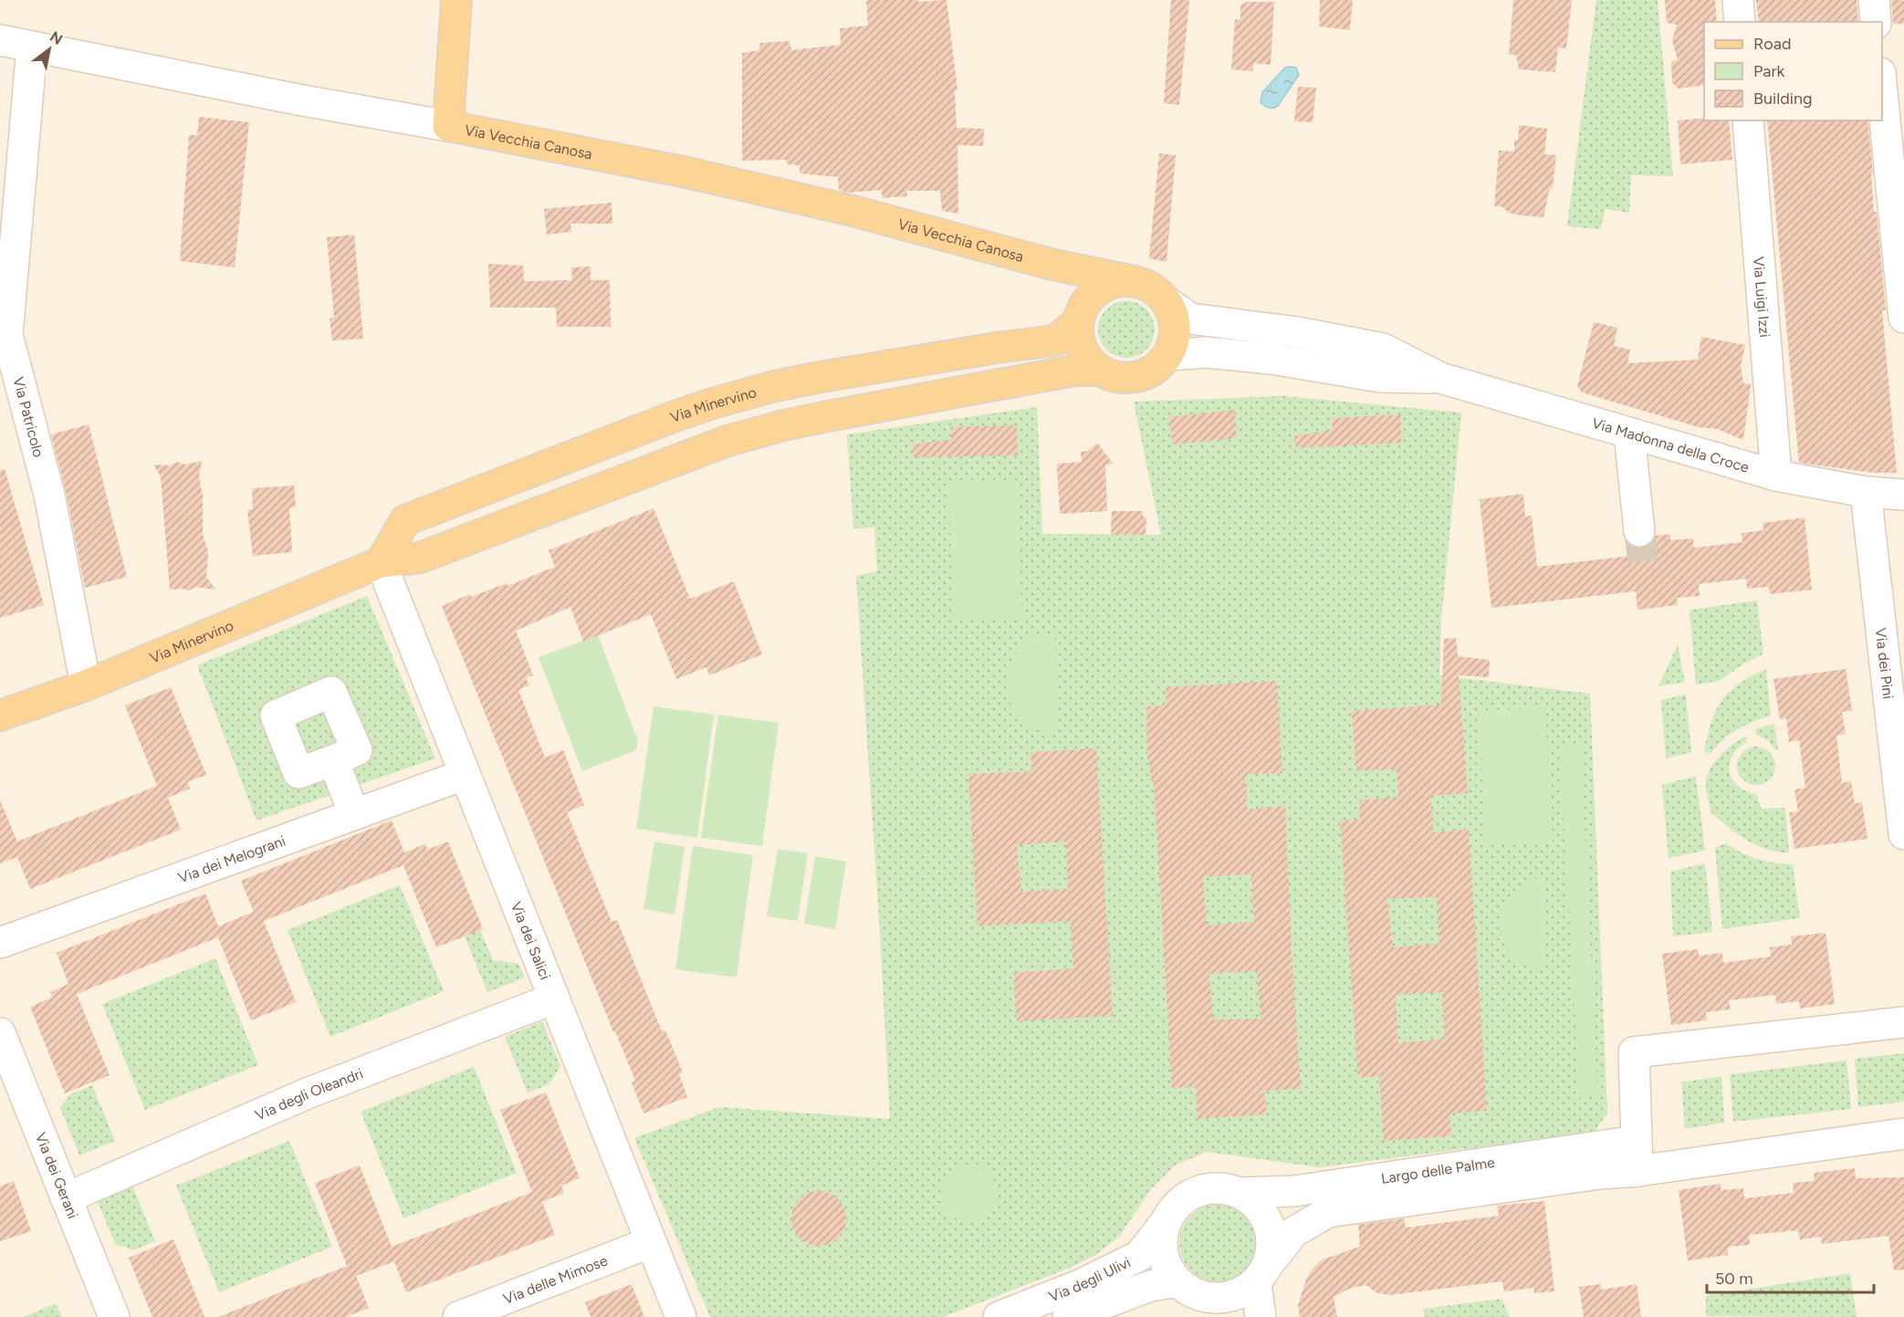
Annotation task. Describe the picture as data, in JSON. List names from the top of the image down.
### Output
{
  "streets": {
    "main road": ["Via Vecchia Canosa", "Via Minervino"],
    "street": [
      "Via Luigi Izzi",
      "Via Patricolo",
      "Via Madonna della Croce",
      "Via dei Pini",
      "Via dei Melograni",
      "Via dei Salici",
      "Via degli Oleandri",
      "Largo delle Palme",
      "Via dei Gerani",
      "Via degli Ulivi",
      "Via delle Mimose"
    ]
  },
  "crossings": [
    ["Via Vecchia Canosa", "Via Minervino"],
    ["Via Vecchia Canosa", "Via Patricolo"],
    ["Via Vecchia Canosa", "Via Madonna della Croce"],
    ["Via Luigi Izzi", "Via Madonna della Croce"],
    ["Via Minervino", "Via Patricolo"],
    ["Via Minervino", "Via Madonna della Croce"],
    ["Via Minervino", "Via dei Salici"],
    ["Via Madonna della Croce", "Via dei Pini"],
    ["Via dei Melograni", "Via dei Salici"],
    ["Via dei Salici", "Via degli Oleandri"],
    ["Via dei Salici", "Via delle Mimose"],
    ["Via degli Oleandri", "Via dei Gerani"],
    ["Largo delle Palme", "Via degli Ulivi"]
  ],
  "legend": ["Road", "Park", "Building"],
  "scale_bar": "50 m",
  "north": "top right"
}
